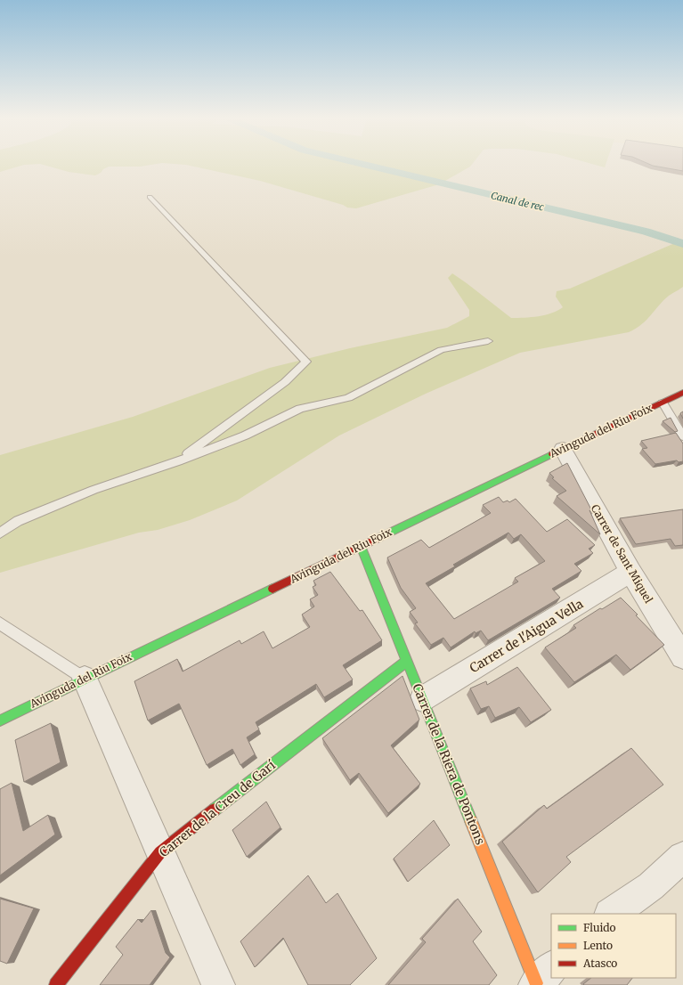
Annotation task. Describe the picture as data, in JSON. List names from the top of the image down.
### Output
{
  "streets": {
    "street": [
      "Avinguda del Riu Foix",
      "Carrer de Sant Miquel",
      "Carrer de l'Aigua Vella",
      "Carrer de la Riera de Pontons",
      "Carrer de la Creu de Garí"
    ]
  },
  "crossings": [
    ["Avinguda del Riu Foix", "Carrer de Sant Miquel"],
    ["Avinguda del Riu Foix", "Carrer de la Riera de Pontons"],
    ["Carrer de Sant Miquel", "Carrer de l'Aigua Vella"],
    ["Carrer de l'Aigua Vella", "Carrer de la Riera de Pontons"],
    ["Carrer de la Riera de Pontons", "Carrer de la Creu de Garí"]
  ],
  "water": ["Canal de rec"],
  "legend": ["Fluido", "Lento", "Atasco"]
}
